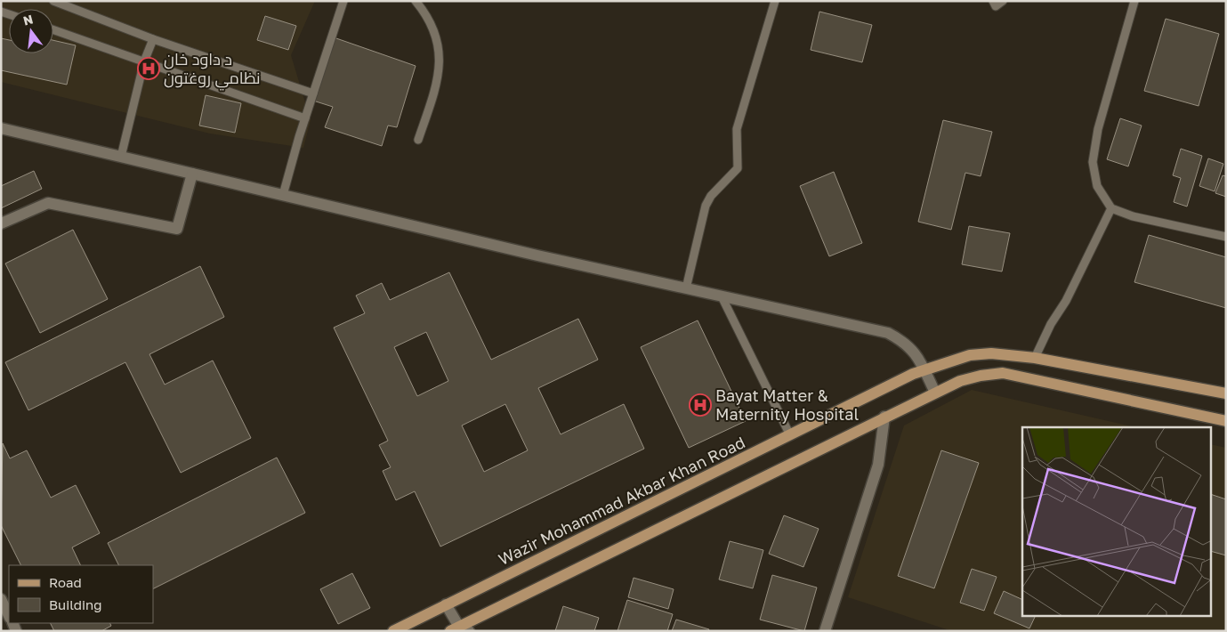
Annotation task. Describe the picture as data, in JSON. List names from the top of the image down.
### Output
{
  "streets": {
    "main road": ["Wazir Mohammad Akbar Khan Road"]
  },
  "places": {
    "hospital": ["د داود خان نظامي روغتون", "Bayat Matter & Maternity Hospital"]
  },
  "legend": ["Road", "Building"],
  "north": "top"
}
